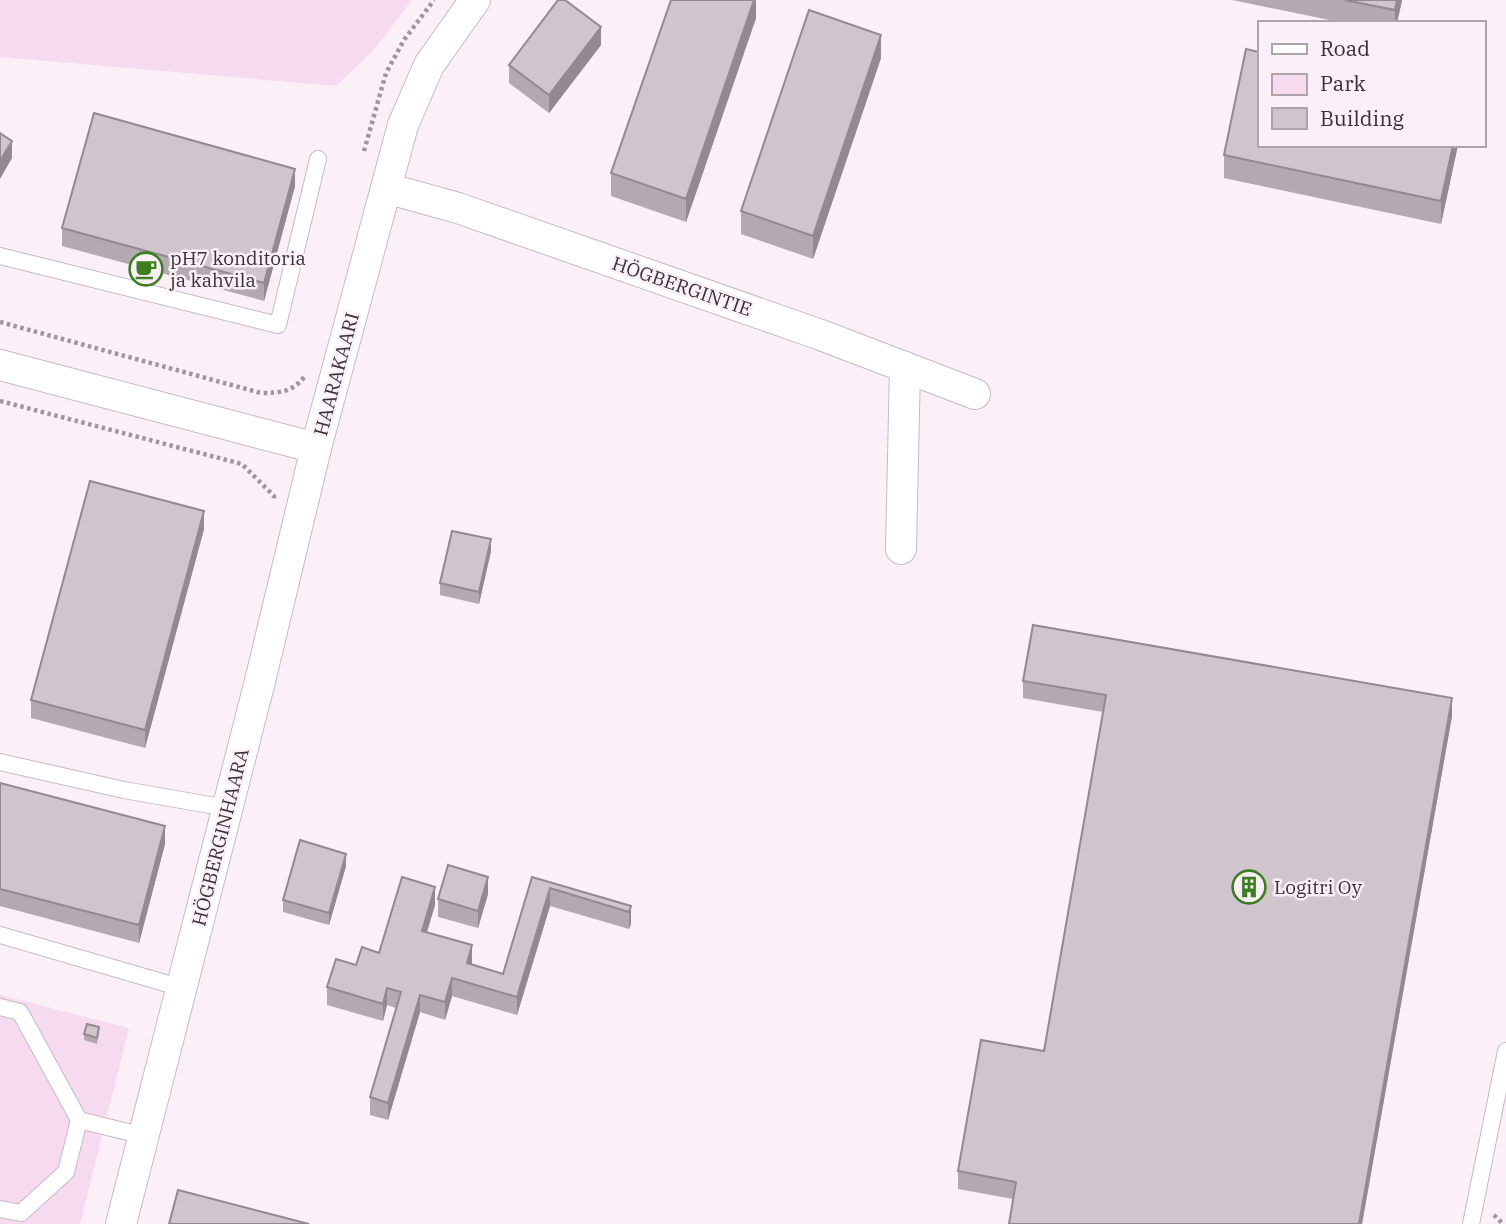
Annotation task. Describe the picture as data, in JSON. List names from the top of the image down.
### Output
{
  "streets": {
    "street": ["HÖGBERGINTIE", "HAARAKAARI", "HÖGBERGINHAARA"]
  },
  "crossings": [
    ["HÖGBERGINTIE", "HAARAKAARI"],
    ["HAARAKAARI", "HÖGBERGINHAARA"]
  ],
  "places": {
    "cafe": ["pH7 konditoria ja kahvila"],
    "building": ["Logitri Oy"]
  },
  "legend": ["Road", "Park", "Building"]
}
